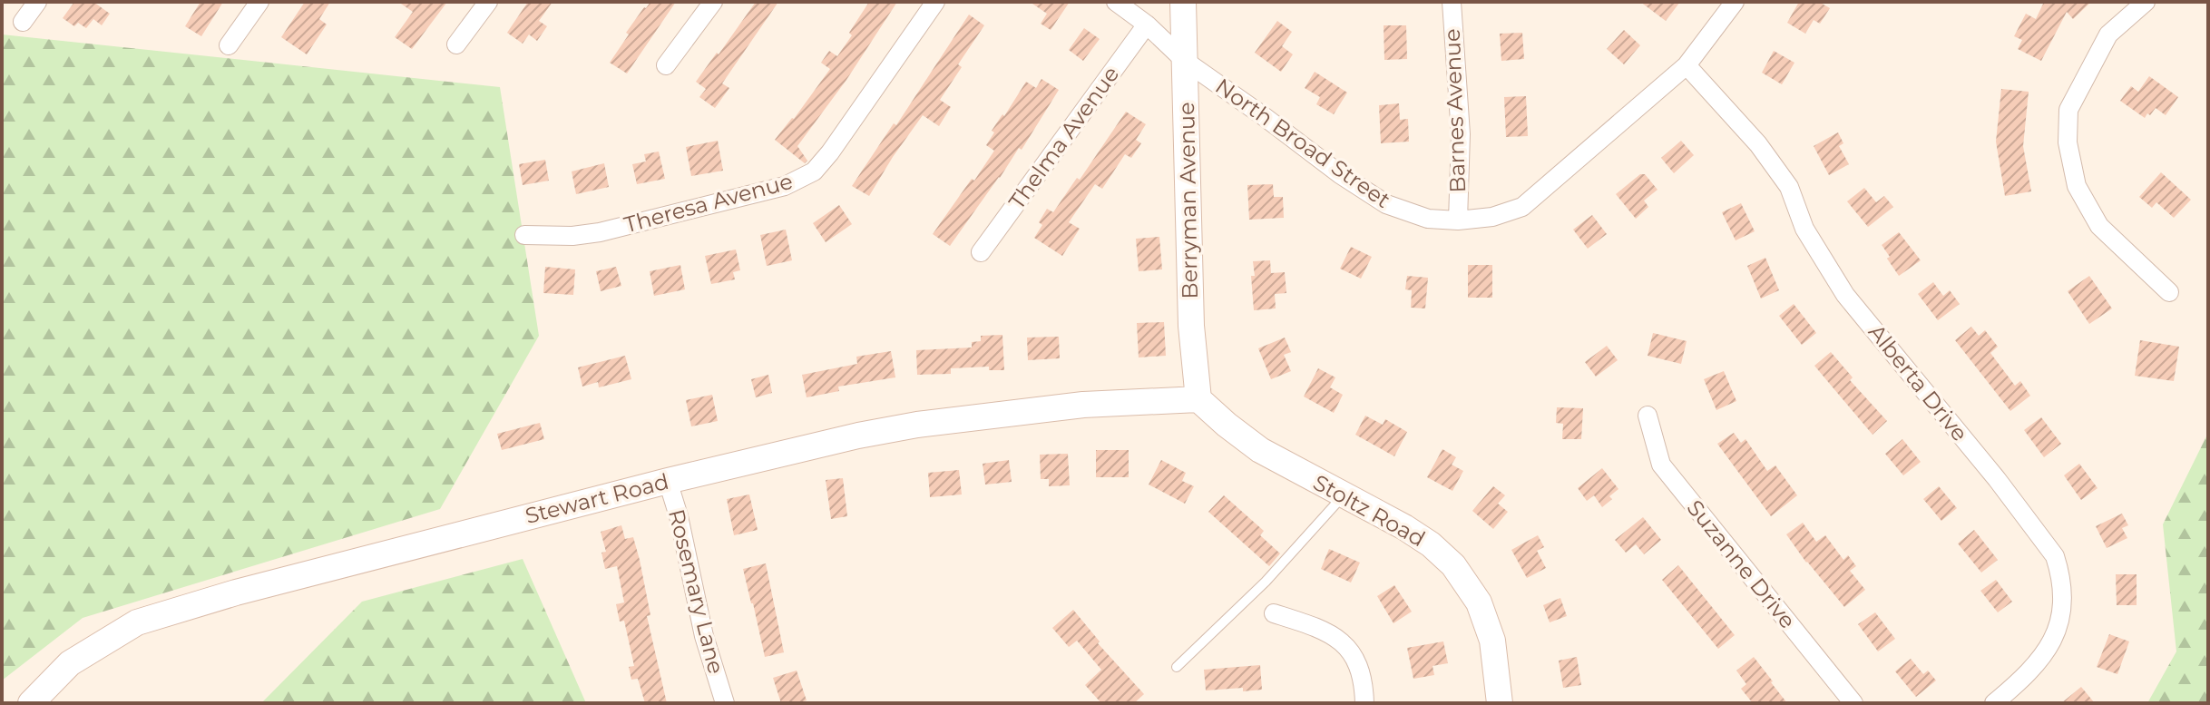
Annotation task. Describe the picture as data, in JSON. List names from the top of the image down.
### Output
{
  "streets": {
    "street": [
      "Barnes Avenue",
      "Thelma Avenue",
      "North Broad Street",
      "Berryman Avenue",
      "Theresa Avenue",
      "Alberta Drive",
      "Stewart Road",
      "Stoltz Road",
      "Suzanne Drive",
      "Rosemary Lane"
    ]
  },
  "crossings": [
    ["Barnes Avenue", "North Broad Street"],
    ["Thelma Avenue", "North Broad Street"],
    ["North Broad Street", "Berryman Avenue"],
    ["North Broad Street", "Alberta Drive"],
    ["Berryman Avenue", "Stewart Road"],
    ["Berryman Avenue", "Stoltz Road"],
    ["Stewart Road", "Stoltz Road"],
    ["Stewart Road", "Rosemary Lane"]
  ]
}
